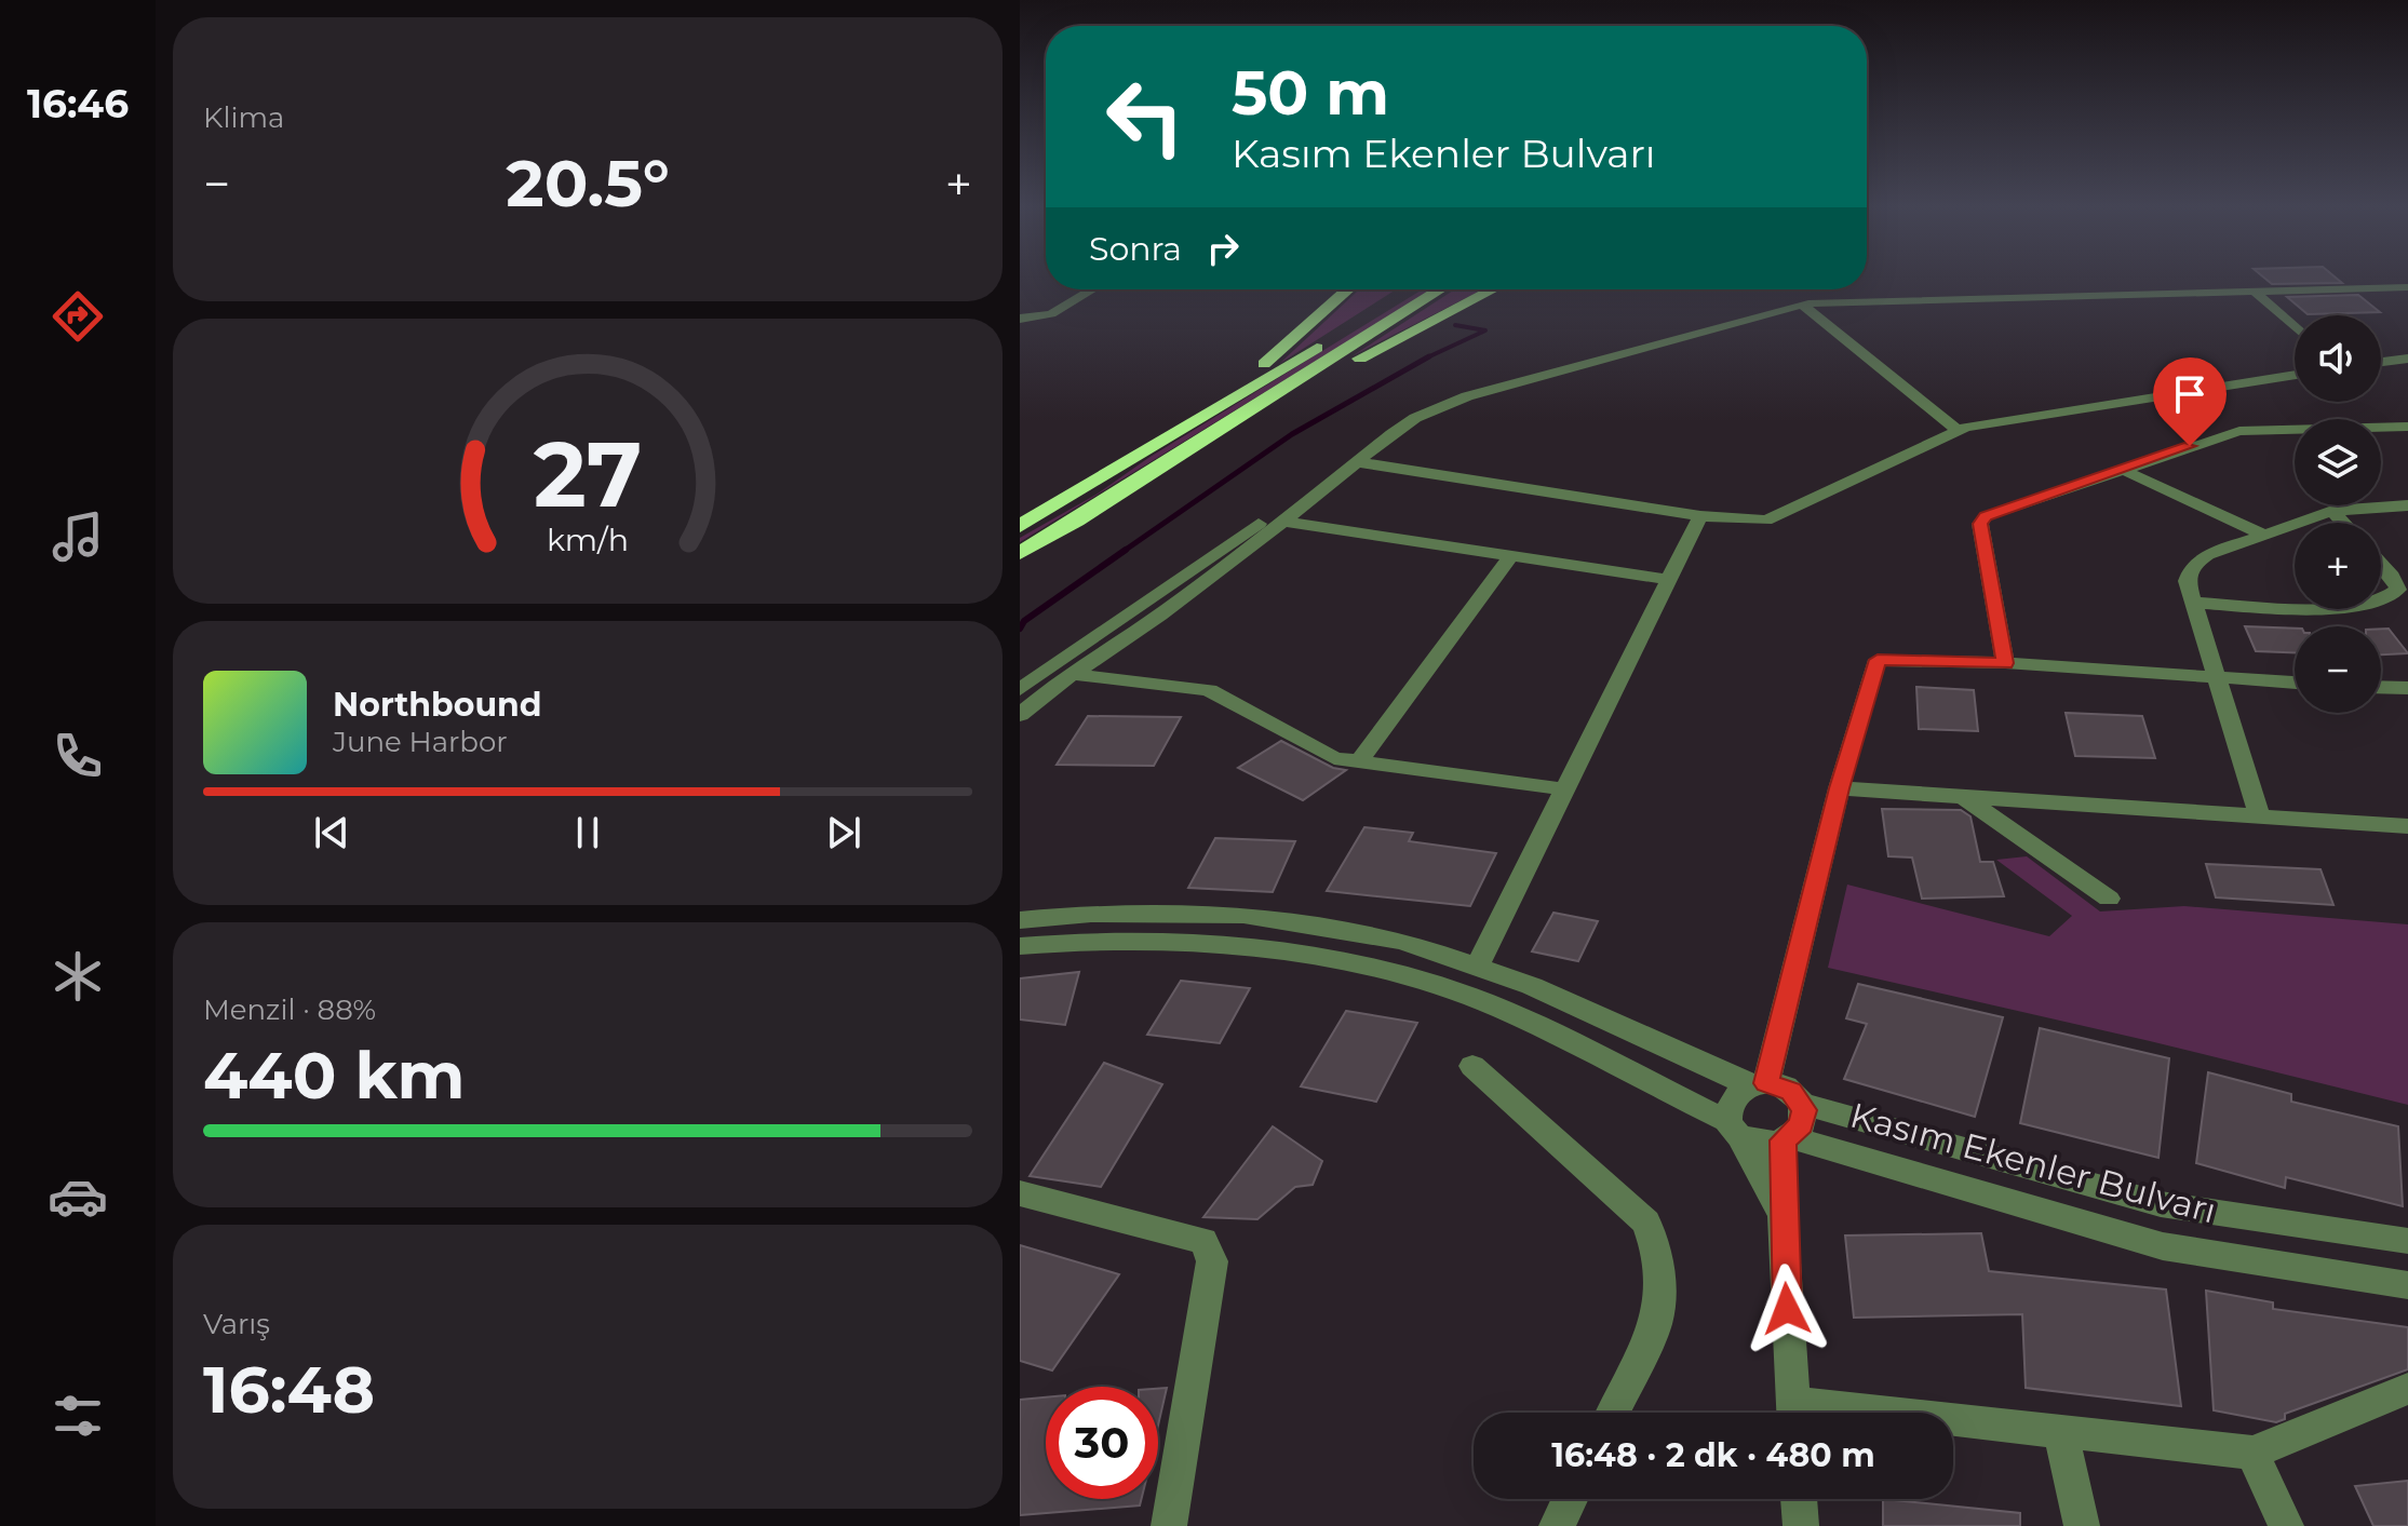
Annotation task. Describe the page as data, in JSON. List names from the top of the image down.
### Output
{
  "streets": {
    "street": ["Kasım Ekenler Bulvarı"]
  },
  "page": {
    "tabs": "16:46",
    "tile": [
      "Klima",
      ["Menzil · 88%", "440 km"],
      ["Varış", "16:48"]
    ],
    "turn": ["50 m", "Kasım Ekenler Bulvarı"],
    "heat": ["−", "20.5°", "+"],
    "then": "Sonra",
    "map_buttons": ["+", "−"],
    "song": ["Northbound", "June Harbor"],
    "limit": "30",
    "trip": "16:48 · 2 dk · 480 m",
    "gauge": ["27", "km/h"]
  }
}
